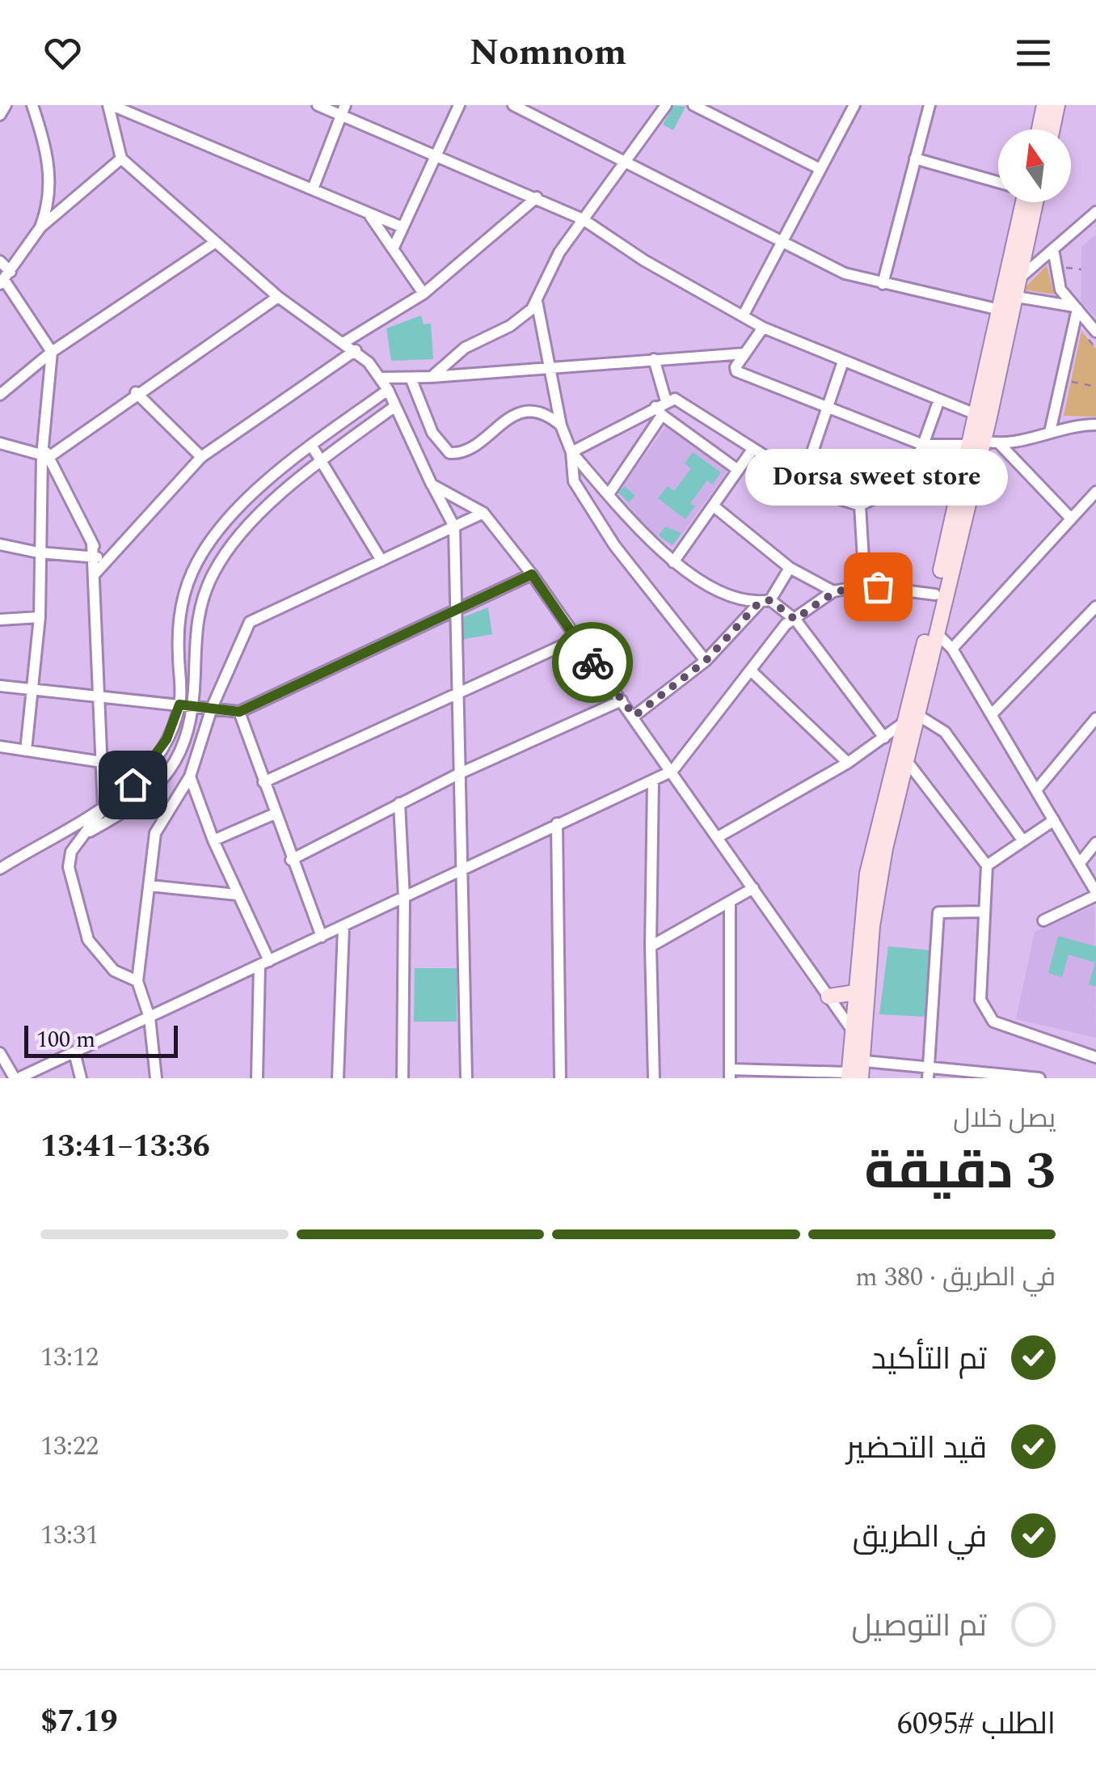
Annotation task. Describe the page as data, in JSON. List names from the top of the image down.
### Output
{
  "places": ["Dorsa sweet store"],
  "scale_bar": "100 m",
  "north": "top",
  "page": {
    "header": "Nomnom",
    "bubble": "Dorsa sweet store",
    "scale": "100 m",
    "heading": ["3 دقيقة", "يصل خلال", "13:36–13:41"],
    "panel": ["الطلب #6095", "$7.19"],
    "bar": "في الطريق · 380 m",
    "list": [
      ["تم التأكيد", "13:12"],
      ["قيد التحضير", "13:22"],
      ["في الطريق", "13:31"],
      "تم التوصيل"
    ]
  }
}
